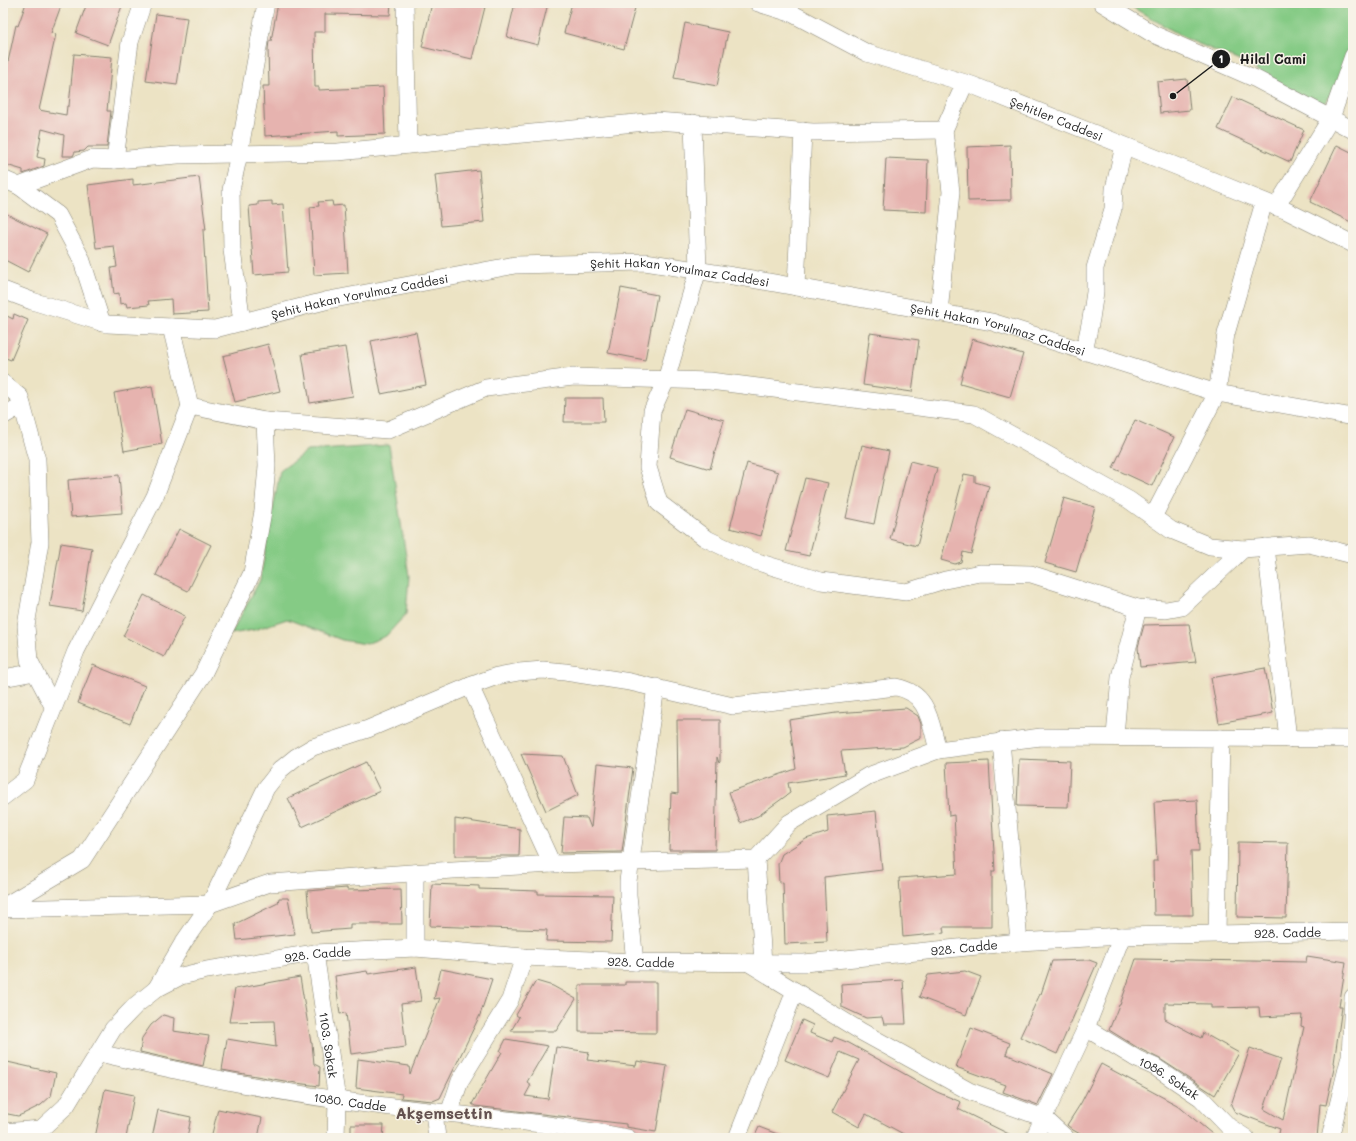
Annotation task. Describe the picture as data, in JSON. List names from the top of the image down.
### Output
{
  "streets": {
    "street": [
      "Şehitler Caddesi",
      "Şehit Hakan Yorulmaz Caddesi",
      "928. Cadde",
      "1103. Sokak",
      "1086. Sokak",
      "1080. Cadde"
    ]
  },
  "crossings": [
    ["928. Cadde", "1103. Sokak"],
    ["928. Cadde", "1080. Cadde"],
    ["1103. Sokak", "1080. Cadde"]
  ],
  "districts": ["Akşemsettin"],
  "places": ["Hilal Cami"]
}
